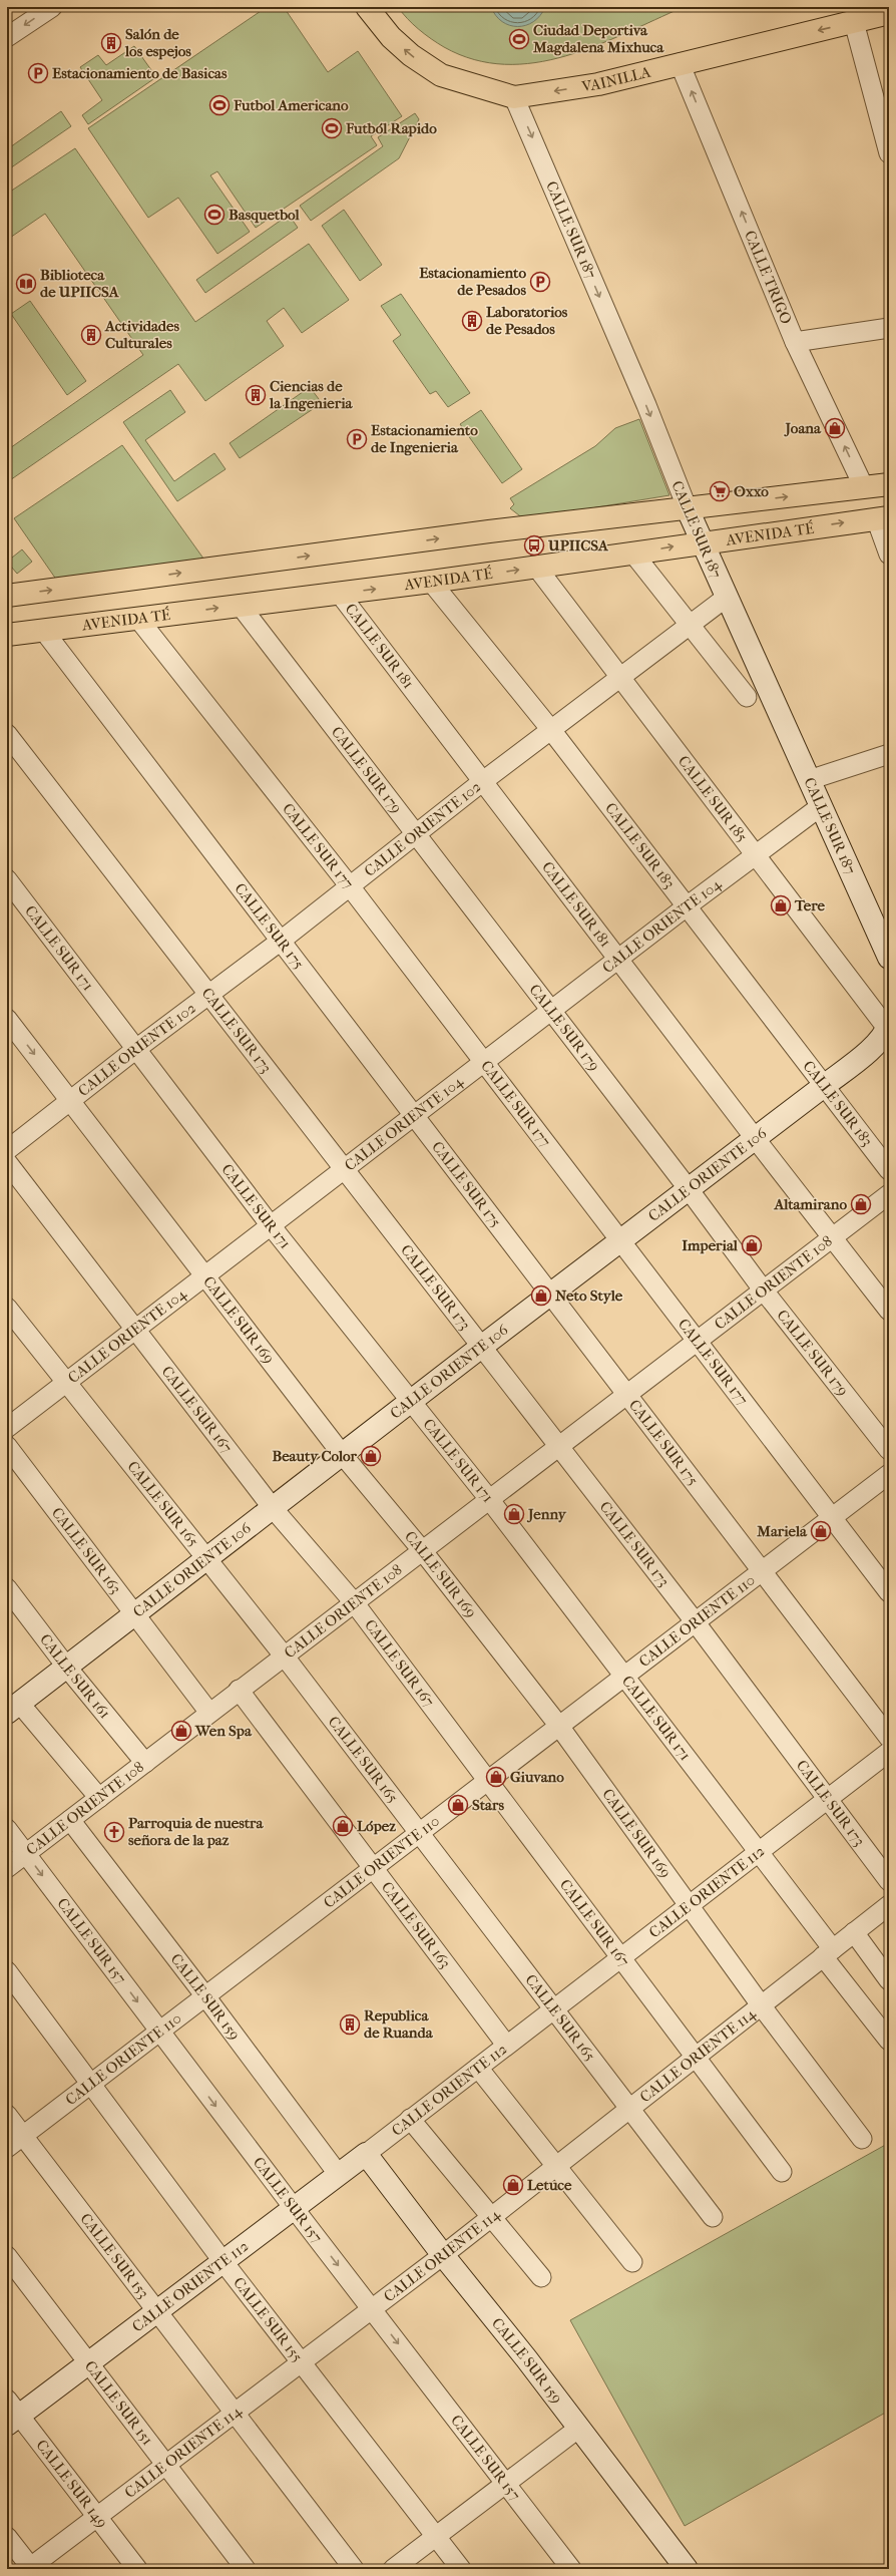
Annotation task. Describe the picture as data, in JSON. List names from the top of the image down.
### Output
{
  "streets": {
    "main road": ["VAINILLA", "AVENIDA TÉ"],
    "street": [
      "CALLE SUR 187",
      "CALLE TRIGO",
      "CALLE SUR 181",
      "CALLE SUR 179",
      "CALLE SUR 185",
      "CALLE ORIENTE 102",
      "CALLE SUR 183",
      "CALLE SUR 177",
      "CALLE ORIENTE 104",
      "CALLE SUR 175",
      "CALLE SUR 171",
      "CALLE SUR 173",
      "CALLE ORIENTE 106",
      "CALLE ORIENTE 108",
      "CALLE SUR 169",
      "CALLE SUR 167",
      "CALLE SUR 165",
      "CALLE SUR 163",
      "CALLE ORIENTE 110",
      "CALLE SUR 161",
      "CALLE ORIENTE 112",
      "CALLE SUR 157",
      "CALLE SUR 159",
      "CALLE ORIENTE 114",
      "CALLE SUR 153",
      "CALLE SUR 155",
      "CALLE SUR 151",
      "CALLE SUR 149"
    ]
  },
  "crossings": [
    ["VAINILLA", "CALLE SUR 187"],
    ["VAINILLA", "CALLE TRIGO"],
    ["CALLE SUR 187", "AVENIDA TÉ"],
    ["CALLE SUR 187", "CALLE ORIENTE 102"],
    ["CALLE SUR 187", "CALLE ORIENTE 104"],
    ["AVENIDA TÉ", "CALLE SUR 181"],
    ["AVENIDA TÉ", "CALLE SUR 179"],
    ["AVENIDA TÉ", "CALLE SUR 185"],
    ["AVENIDA TÉ", "CALLE SUR 183"],
    ["AVENIDA TÉ", "CALLE SUR 177"],
    ["AVENIDA TÉ", "CALLE SUR 175"],
    ["CALLE SUR 181", "CALLE ORIENTE 102"],
    ["CALLE SUR 181", "CALLE ORIENTE 104"],
    ["CALLE SUR 181", "CALLE ORIENTE 106"],
    ["CALLE SUR 181", "CALLE ORIENTE 108"],
    ["CALLE SUR 179", "CALLE ORIENTE 102"],
    ["CALLE SUR 179", "CALLE ORIENTE 104"],
    ["CALLE SUR 179", "CALLE ORIENTE 106"],
    ["CALLE SUR 179", "CALLE ORIENTE 108"],
    ["CALLE SUR 185", "CALLE ORIENTE 102"],
    ["CALLE SUR 185", "CALLE ORIENTE 104"],
    ["CALLE SUR 185", "CALLE ORIENTE 106"],
    ["CALLE ORIENTE 102", "CALLE SUR 183"],
    ["CALLE ORIENTE 102", "CALLE SUR 177"],
    ["CALLE ORIENTE 102", "CALLE SUR 175"],
    ["CALLE ORIENTE 102", "CALLE SUR 171"],
    ["CALLE ORIENTE 102", "CALLE SUR 173"],
    ["CALLE ORIENTE 102", "CALLE SUR 169"],
    ["CALLE SUR 183", "CALLE ORIENTE 104"],
    ["CALLE SUR 183", "CALLE ORIENTE 106"],
    ["CALLE SUR 177", "CALLE ORIENTE 104"],
    ["CALLE SUR 177", "CALLE ORIENTE 106"],
    ["CALLE SUR 177", "CALLE ORIENTE 108"],
    ["CALLE SUR 177", "CALLE ORIENTE 110"],
    ["CALLE ORIENTE 104", "CALLE SUR 175"],
    ["CALLE ORIENTE 104", "CALLE SUR 171"],
    ["CALLE ORIENTE 104", "CALLE SUR 173"],
    ["CALLE ORIENTE 104", "CALLE SUR 169"],
    ["CALLE ORIENTE 104", "CALLE SUR 167"],
    ["CALLE ORIENTE 104", "CALLE SUR 165"],
    ["CALLE SUR 175", "CALLE ORIENTE 106"],
    ["CALLE SUR 175", "CALLE ORIENTE 108"],
    ["CALLE SUR 175", "CALLE ORIENTE 110"],
    ["CALLE SUR 171", "CALLE ORIENTE 106"],
    ["CALLE SUR 171", "CALLE ORIENTE 108"],
    ["CALLE SUR 171", "CALLE ORIENTE 110"],
    ["CALLE SUR 171", "CALLE ORIENTE 112"],
    ["CALLE SUR 171", "CALLE ORIENTE 114"],
    ["CALLE SUR 173", "CALLE ORIENTE 106"],
    ["CALLE SUR 173", "CALLE ORIENTE 108"],
    ["CALLE SUR 173", "CALLE ORIENTE 110"],
    ["CALLE SUR 173", "CALLE ORIENTE 112"],
    ["CALLE ORIENTE 106", "CALLE SUR 169"],
    ["CALLE ORIENTE 106", "CALLE SUR 167"],
    ["CALLE ORIENTE 106", "CALLE SUR 165"],
    ["CALLE ORIENTE 106", "CALLE SUR 163"],
    ["CALLE ORIENTE 106", "CALLE SUR 161"],
    ["CALLE ORIENTE 108", "CALLE SUR 169"],
    ["CALLE ORIENTE 108", "CALLE SUR 167"],
    ["CALLE ORIENTE 108", "CALLE SUR 165"],
    ["CALLE ORIENTE 108", "CALLE SUR 163"],
    ["CALLE ORIENTE 108", "CALLE SUR 161"],
    ["CALLE ORIENTE 108", "CALLE SUR 157"],
    ["CALLE ORIENTE 108", "CALLE SUR 159"],
    ["CALLE SUR 169", "CALLE ORIENTE 110"],
    ["CALLE SUR 169", "CALLE ORIENTE 112"],
    ["CALLE SUR 169", "CALLE ORIENTE 114"],
    ["CALLE SUR 167", "CALLE ORIENTE 110"],
    ["CALLE SUR 167", "CALLE ORIENTE 112"],
    ["CALLE SUR 167", "CALLE ORIENTE 114"],
    ["CALLE SUR 165", "CALLE ORIENTE 110"],
    ["CALLE SUR 165", "CALLE ORIENTE 112"],
    ["CALLE SUR 165", "CALLE ORIENTE 114"],
    ["CALLE SUR 163", "CALLE ORIENTE 110"],
    ["CALLE SUR 163", "CALLE ORIENTE 112"],
    ["CALLE ORIENTE 110", "CALLE SUR 157"],
    ["CALLE ORIENTE 110", "CALLE SUR 159"],
    ["CALLE ORIENTE 110", "CALLE SUR 153"],
    ["CALLE ORIENTE 110", "CALLE SUR 155"],
    ["CALLE ORIENTE 112", "CALLE SUR 157"],
    ["CALLE ORIENTE 112", "CALLE SUR 159"],
    ["CALLE ORIENTE 112", "CALLE SUR 153"],
    ["CALLE ORIENTE 112", "CALLE SUR 155"],
    ["CALLE ORIENTE 112", "CALLE SUR 151"],
    ["CALLE ORIENTE 112", "CALLE SUR 149"],
    ["CALLE SUR 157", "CALLE ORIENTE 114"],
    ["CALLE SUR 159", "CALLE ORIENTE 114"],
    ["CALLE ORIENTE 114", "CALLE SUR 153"],
    ["CALLE ORIENTE 114", "CALLE SUR 155"],
    ["CALLE ORIENTE 114", "CALLE SUR 151"],
    ["CALLE ORIENTE 114", "CALLE SUR 149"]
  ],
  "one_way": [
    "VAINILLA",
    "CALLE SUR 187",
    "CALLE TRIGO",
    "CALLE SUR 157"
  ],
  "places": {
    "sports": [
      "Ciudad Deportiva Magdalena Mixhuca",
      "Futbol Americano",
      "Futból Rapido",
      "Basquetbol"
    ],
    "building": [
      "Salón de los espejos",
      "Laboratorios de Pesados",
      "Actividades Culturales",
      "Ciencias de la Ingenieria",
      "Republica de Ruanda"
    ],
    "parking": ["Estacionamiento de Basicas", "Estacionamiento de Pesados", "Estacionamiento de Ingenieria"],
    "library": ["Biblioteca de UPIICSA"],
    "shop": [
      "Joana",
      "Tere",
      "Altamirano",
      "Imperial",
      "Neto Style",
      "Beauty Color",
      "Jenny",
      "Mariela",
      "Wen Spa",
      "Giuvano",
      "Stars",
      "López",
      "Letuce"
    ],
    "supermarket": ["Oxxo"],
    "bus stop": ["UPIICSA"],
    "church": ["Parroquia de nuestra señora de la paz"]
  }
}
